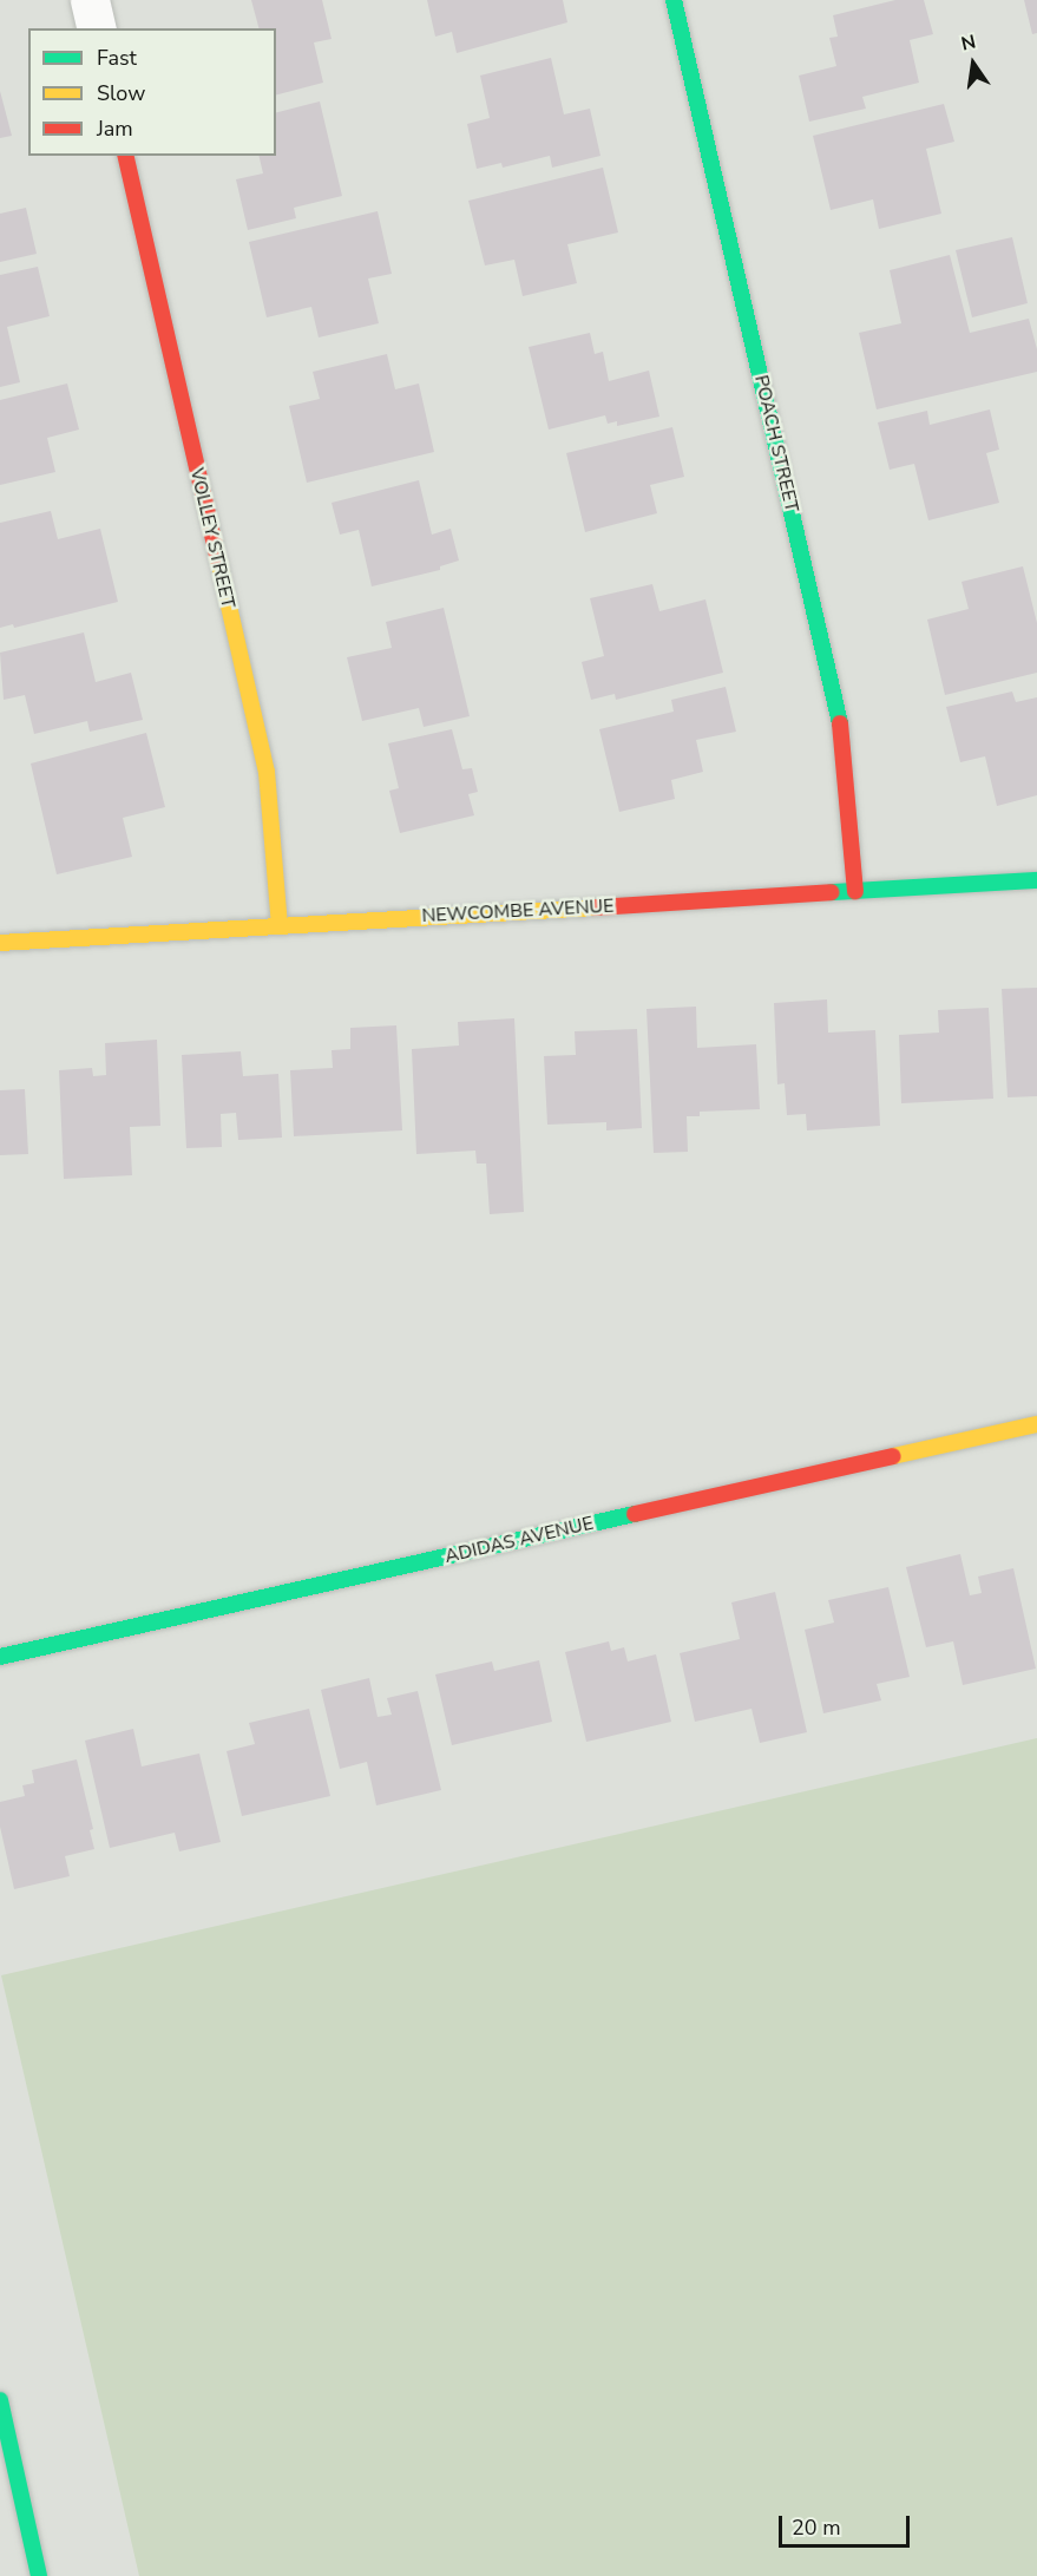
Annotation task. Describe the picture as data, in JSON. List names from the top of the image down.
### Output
{
  "streets": {
    "street": [
      "POACH STREET",
      "VOLLEY STREET",
      "NEWCOMBE AVENUE",
      "ADIDAS AVENUE"
    ]
  },
  "crossings": [
    ["POACH STREET", "NEWCOMBE AVENUE"],
    ["VOLLEY STREET", "NEWCOMBE AVENUE"]
  ],
  "legend": ["Fast", "Slow", "Jam"],
  "scale_bar": "20 m",
  "north": "top"
}
